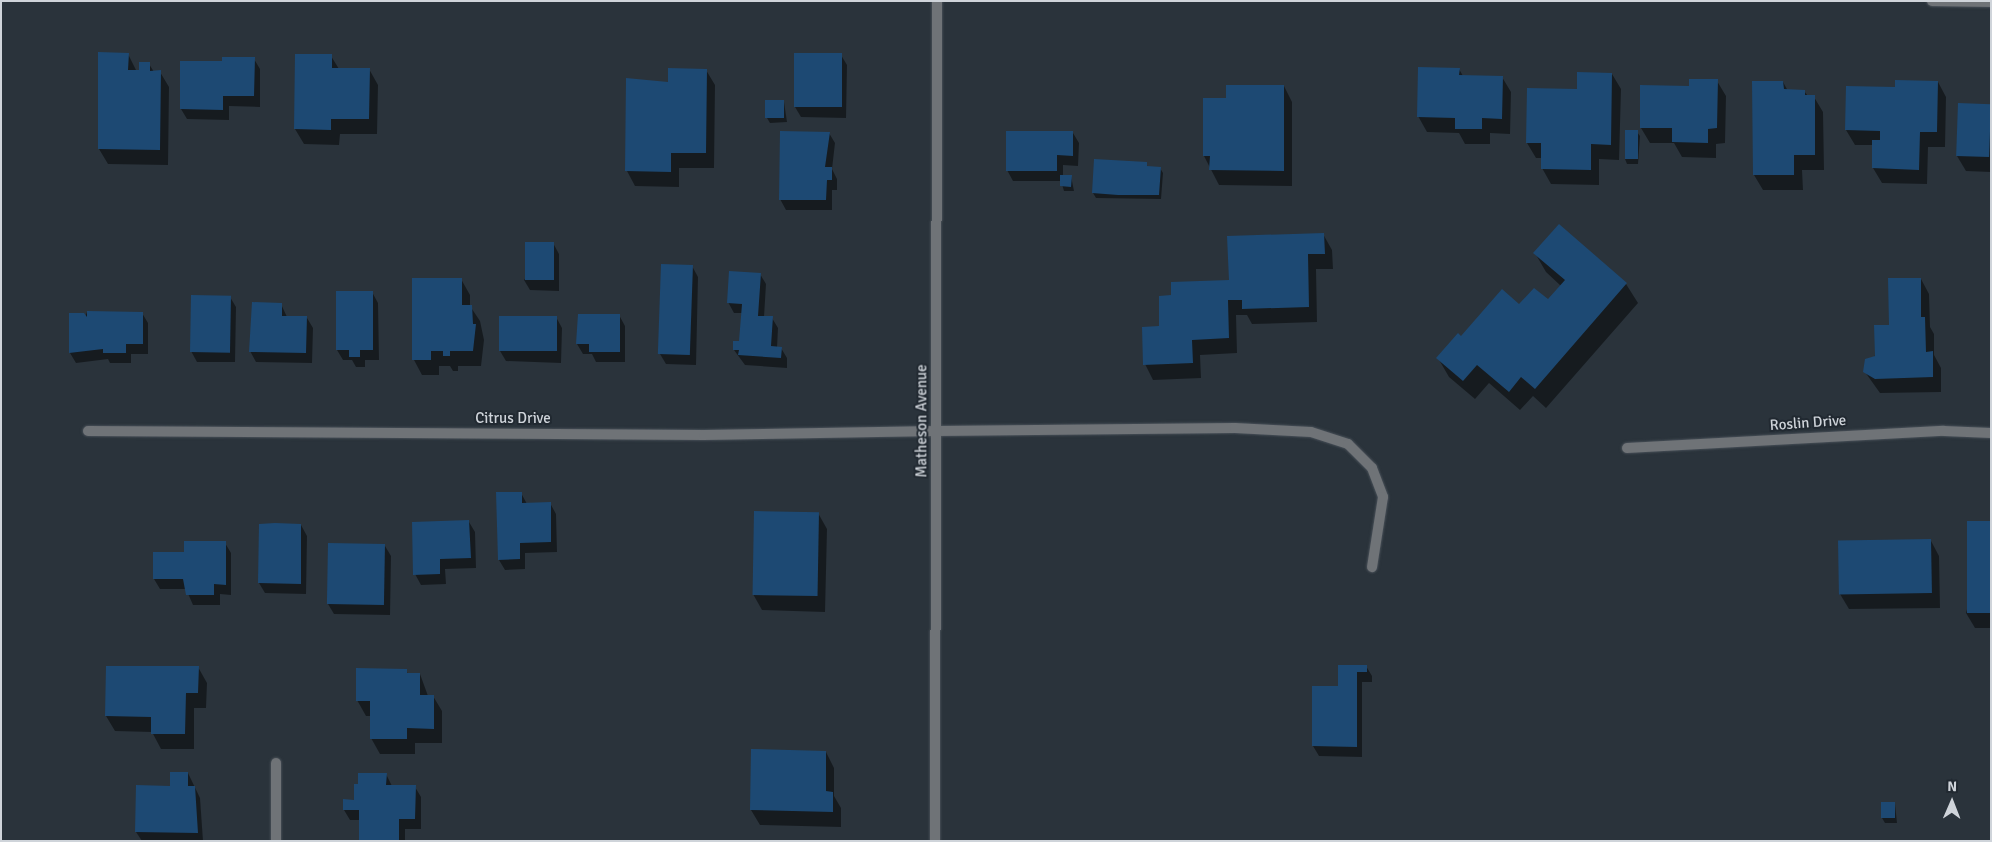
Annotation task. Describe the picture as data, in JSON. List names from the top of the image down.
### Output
{
  "streets": {
    "street": ["Citrus Drive", "Matheson Avenue", "Roslin Drive"]
  },
  "crossings": [
    ["Citrus Drive", "Matheson Avenue"]
  ],
  "north": "top"
}
